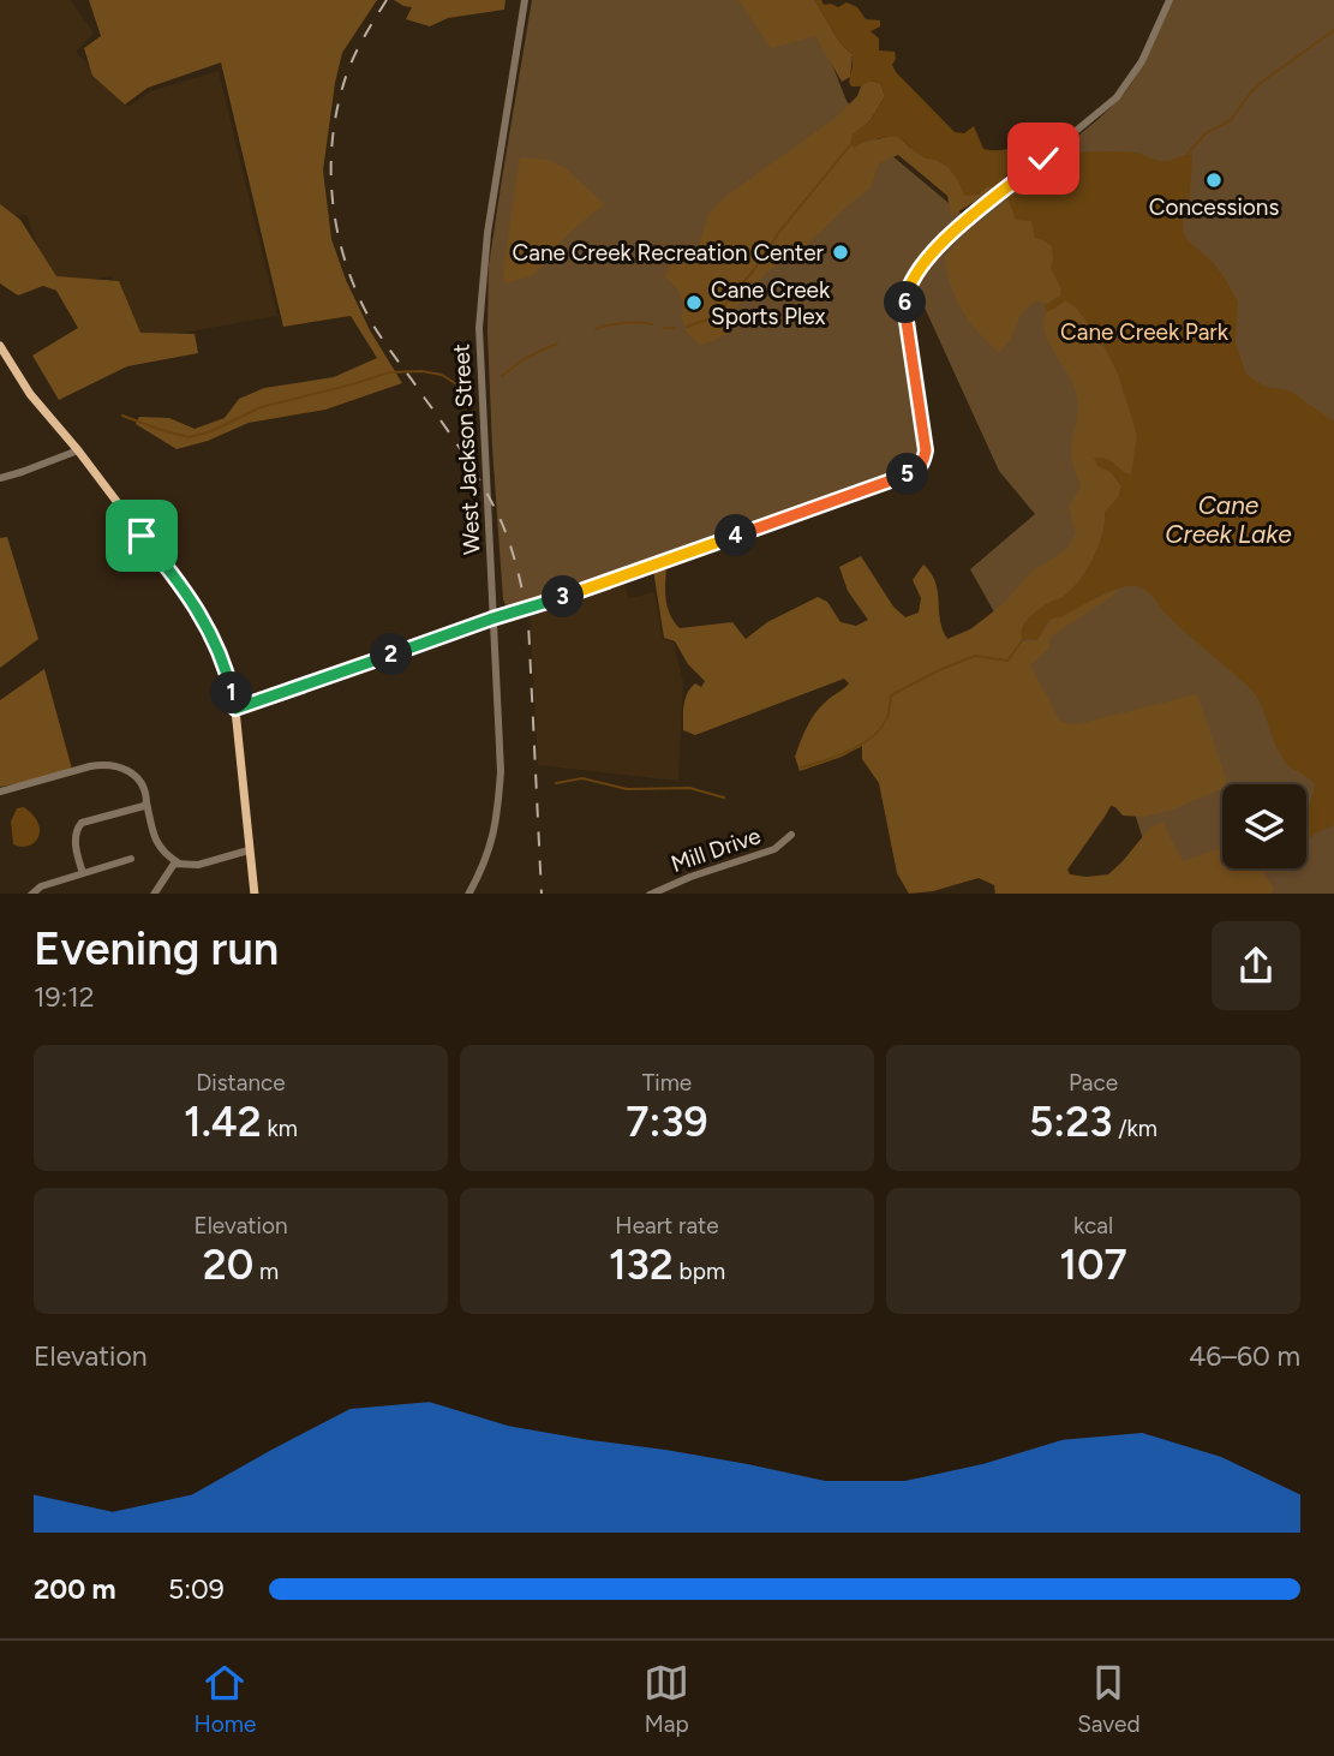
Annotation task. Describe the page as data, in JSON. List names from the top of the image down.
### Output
{
  "streets": {
    "street": ["West Jackson Street", "Mill Drive"]
  },
  "water": ["Cane Creek Lake"],
  "parks": ["Cane Creek Park"],
  "places": ["Concessions", "Cane Creek Recreation Center", "Cane Creek Sports Plex"],
  "page": {
    "pins": [
      "6",
      "5",
      "4",
      "3",
      "2",
      "1"
    ],
    "heading": ["Evening run", "19:12"],
    "stats": [
      ["Distance", "1.42 km"],
      ["Time", "7:39"],
      ["Pace", "5:23 /km"],
      ["Elevation", "20 m"],
      ["Heart rate", "132 bpm"],
      ["kcal", "107"]
    ],
    "chart": ["Elevation", "46–60 m"],
    "list": [
      {
        "name": "200 m",
        "note": "5:09"
      }
    ],
    "tabs": ["Home", "Map", "Saved"]
  }
}
